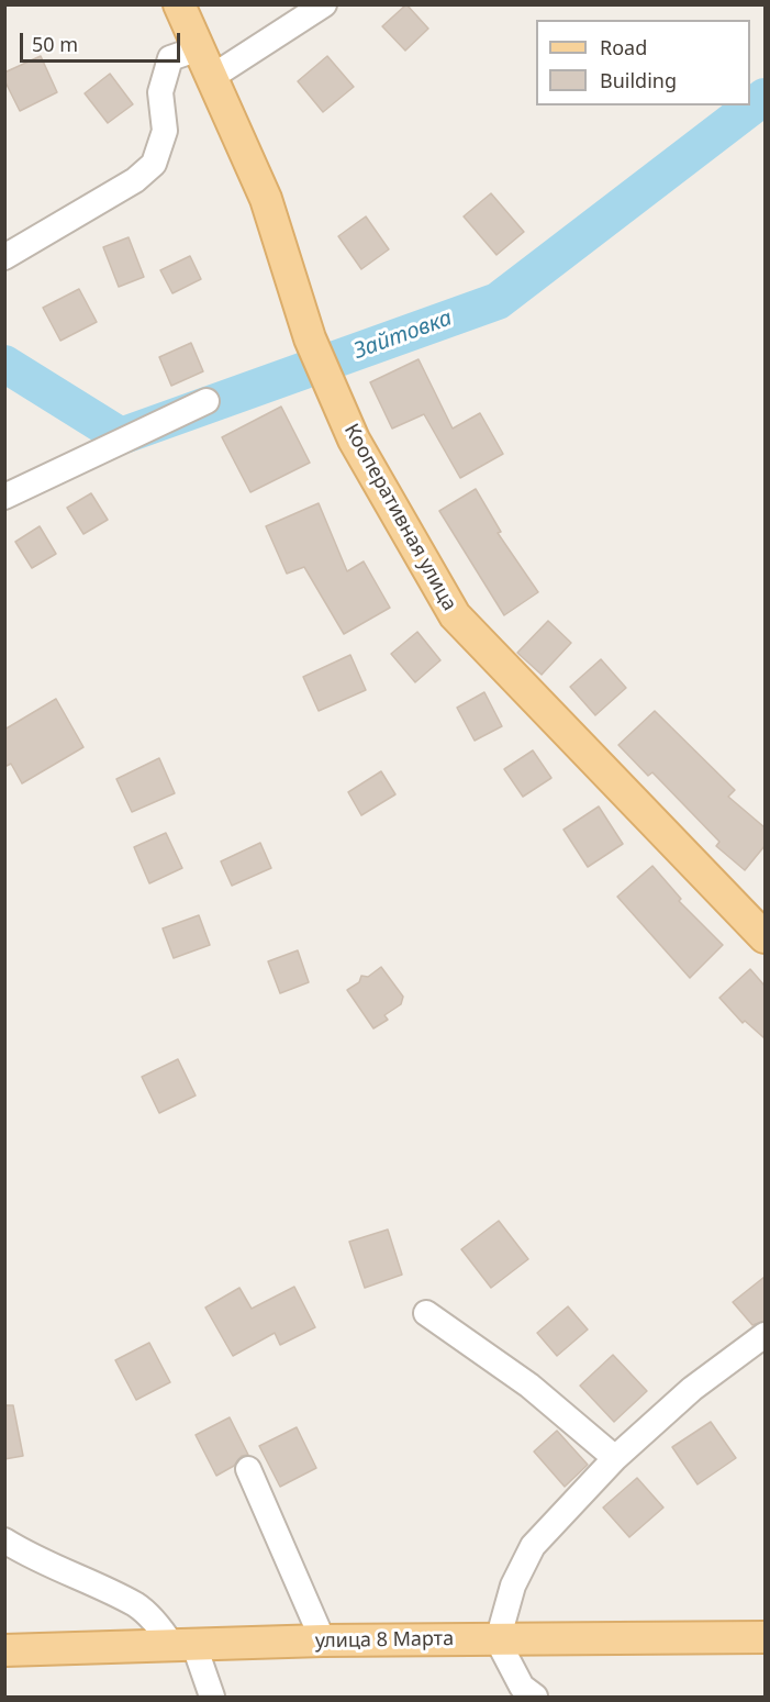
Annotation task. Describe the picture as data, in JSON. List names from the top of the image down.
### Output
{
  "streets": {
    "main road": ["Кооперативная улица", "улица 8 Марта"]
  },
  "water": ["Зайтовка"],
  "legend": ["Road", "Building"],
  "scale_bar": "50 m"
}
